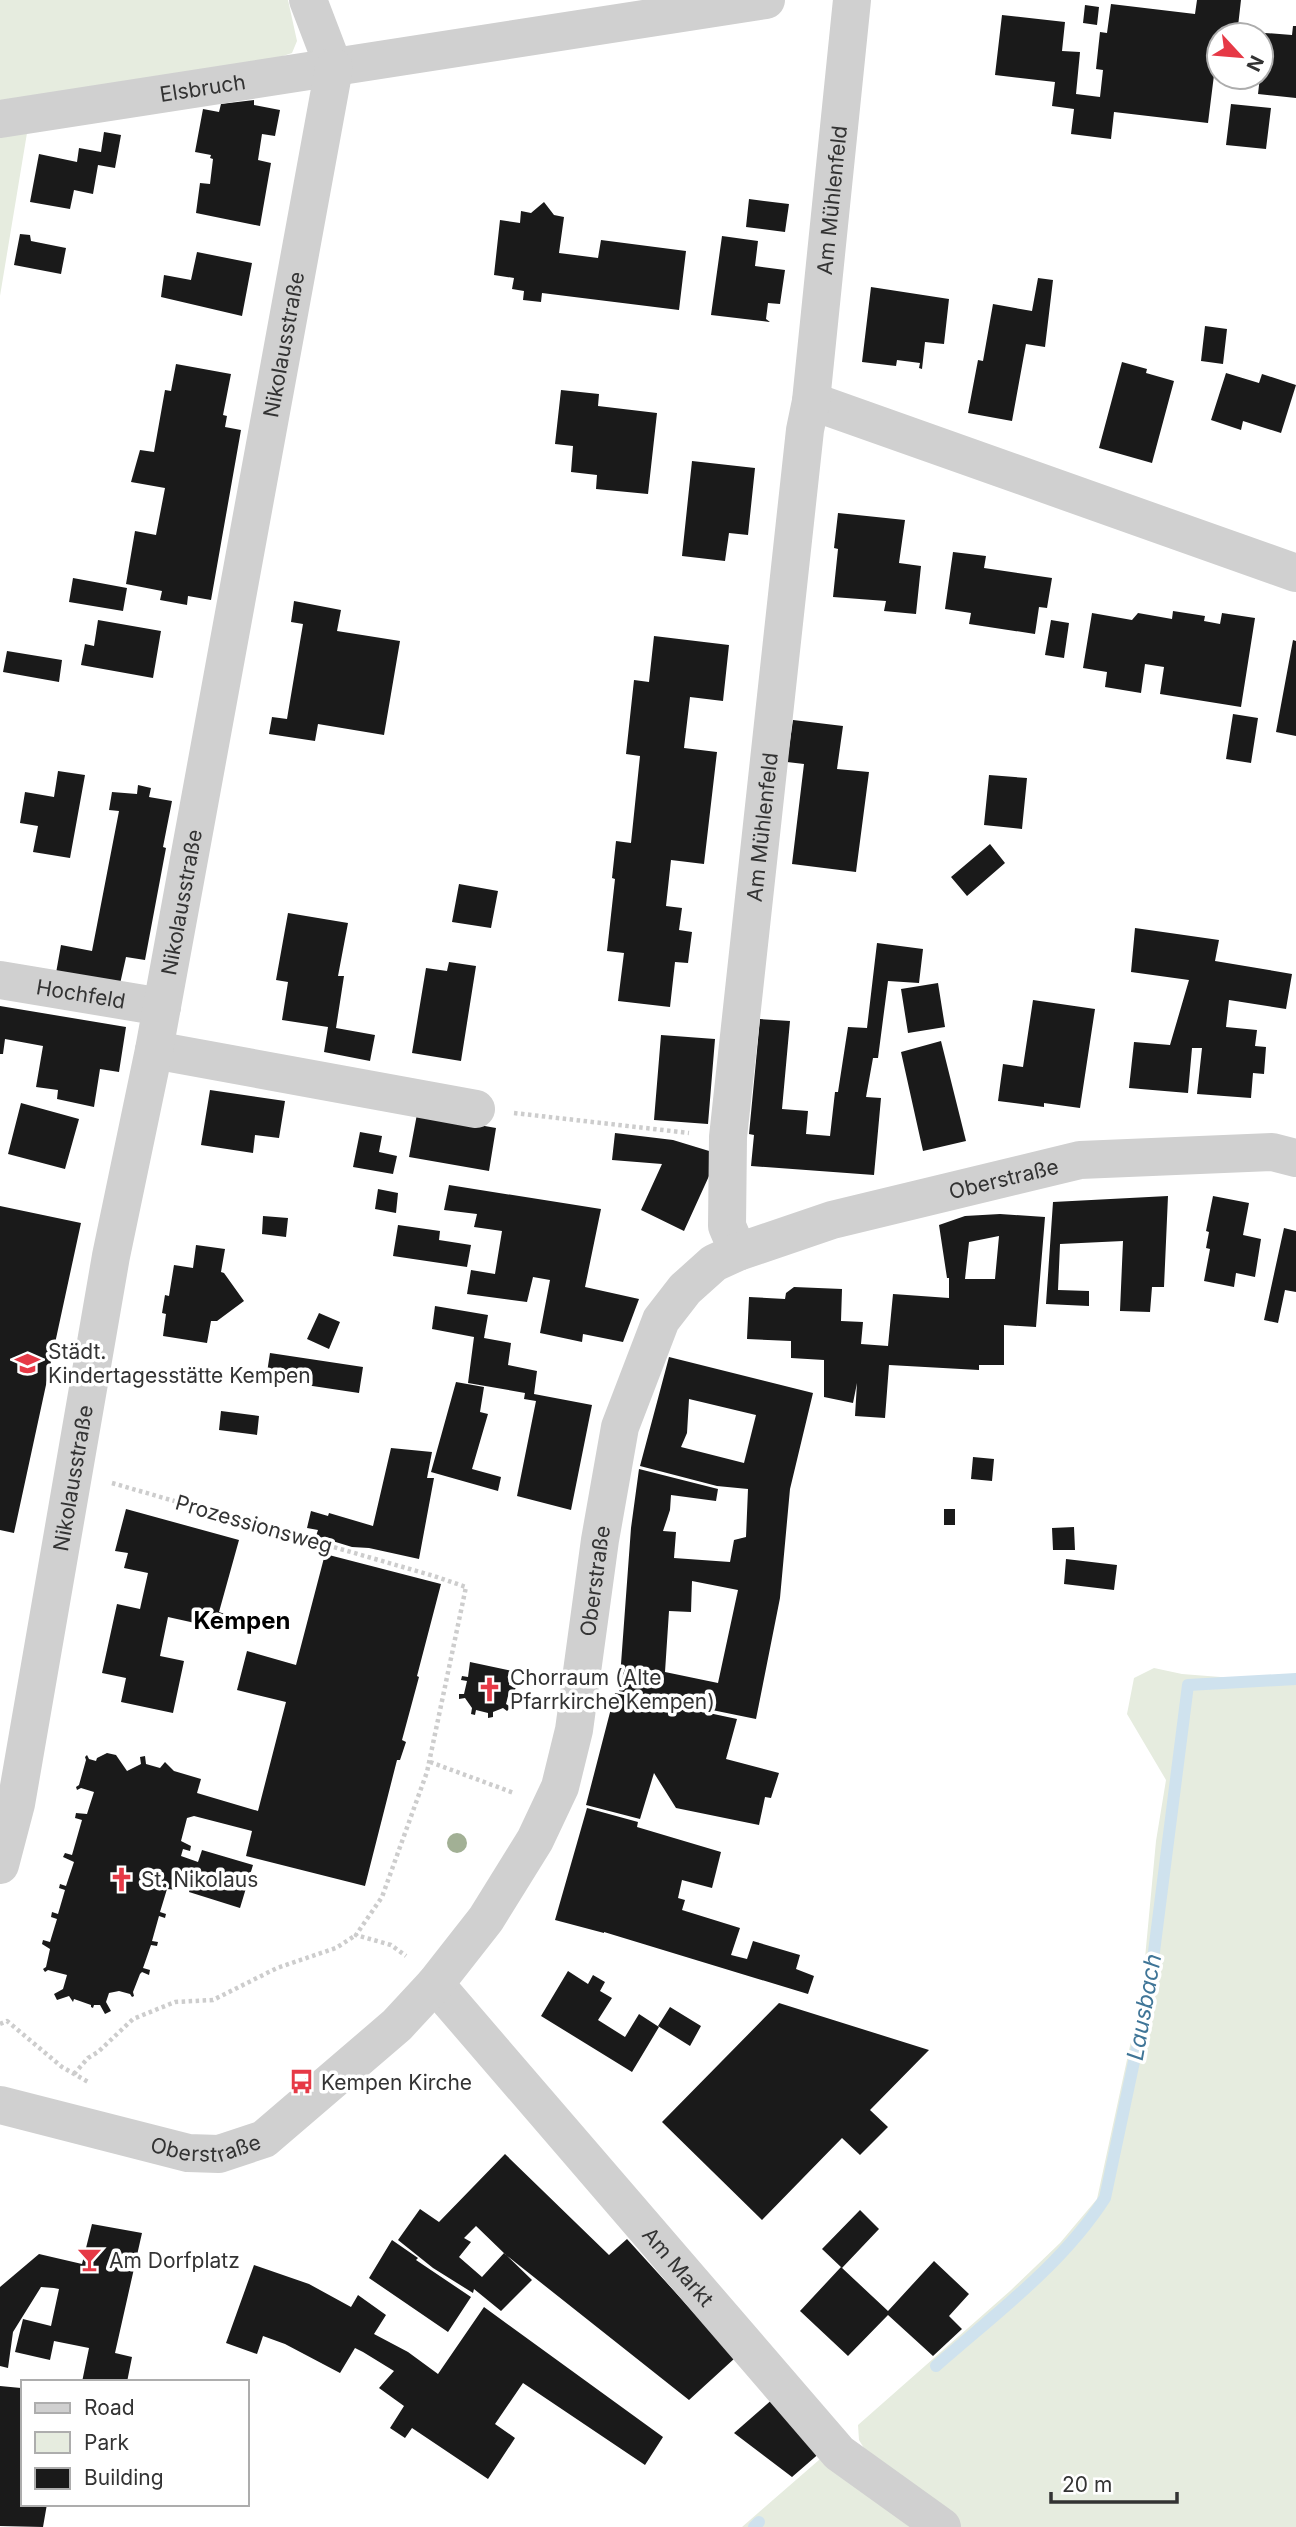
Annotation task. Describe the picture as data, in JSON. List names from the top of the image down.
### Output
{
  "streets": {
    "street": [
      "Elsbruch",
      "Am Mühlenfeld",
      "Nikolausstraße",
      "Hochfeld",
      "Oberstraße",
      "Am Markt"
    ],
    "path": ["Prozessionsweg"]
  },
  "crossings": [
    ["Elsbruch", "Nikolausstraße"],
    ["Am Mühlenfeld", "Oberstraße"],
    ["Nikolausstraße", "Hochfeld"],
    ["Nikolausstraße", "Prozessionsweg"],
    ["Oberstraße", "Am Markt"]
  ],
  "districts": ["Kempen"],
  "water": ["Lausbach"],
  "places": {
    "school or university": ["Städt. Kindertagesstätte Kempen"],
    "church": ["Chorraum (Alte Pfarrkirche Kempen)", "St. Nikolaus"],
    "bus stop": ["Kempen Kirche"],
    "bar": ["Am Dorfplatz"]
  },
  "legend": ["Road", "Park", "Building"],
  "scale_bar": "20 m",
  "north": "bottom right"
}
